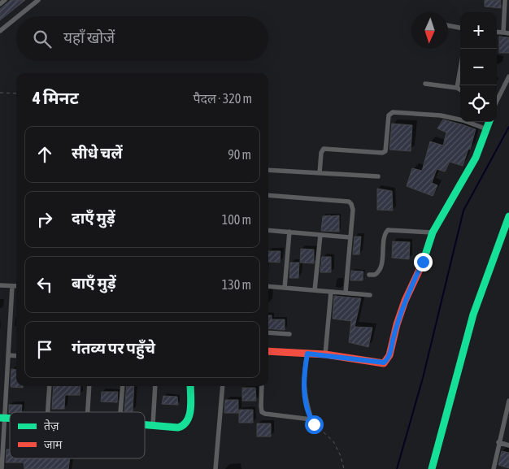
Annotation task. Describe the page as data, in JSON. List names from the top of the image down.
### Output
{
  "legend": ["तेज़", "जाम"],
  "north": "bottom",
  "page": {
    "map_buttons": ["+", "−"],
    "search": "यहाँ खोजें",
    "heading": ["4 मिनट", "पैदल · 320 m"],
    "list": [
      ["सीधे चलें", "90 m"],
      ["दाएँ मुड़ें", "100 m"],
      ["बाएँ मुड़ें", "130 m"],
      "गंतव्य पर पहुँचे"
    ]
  }
}
